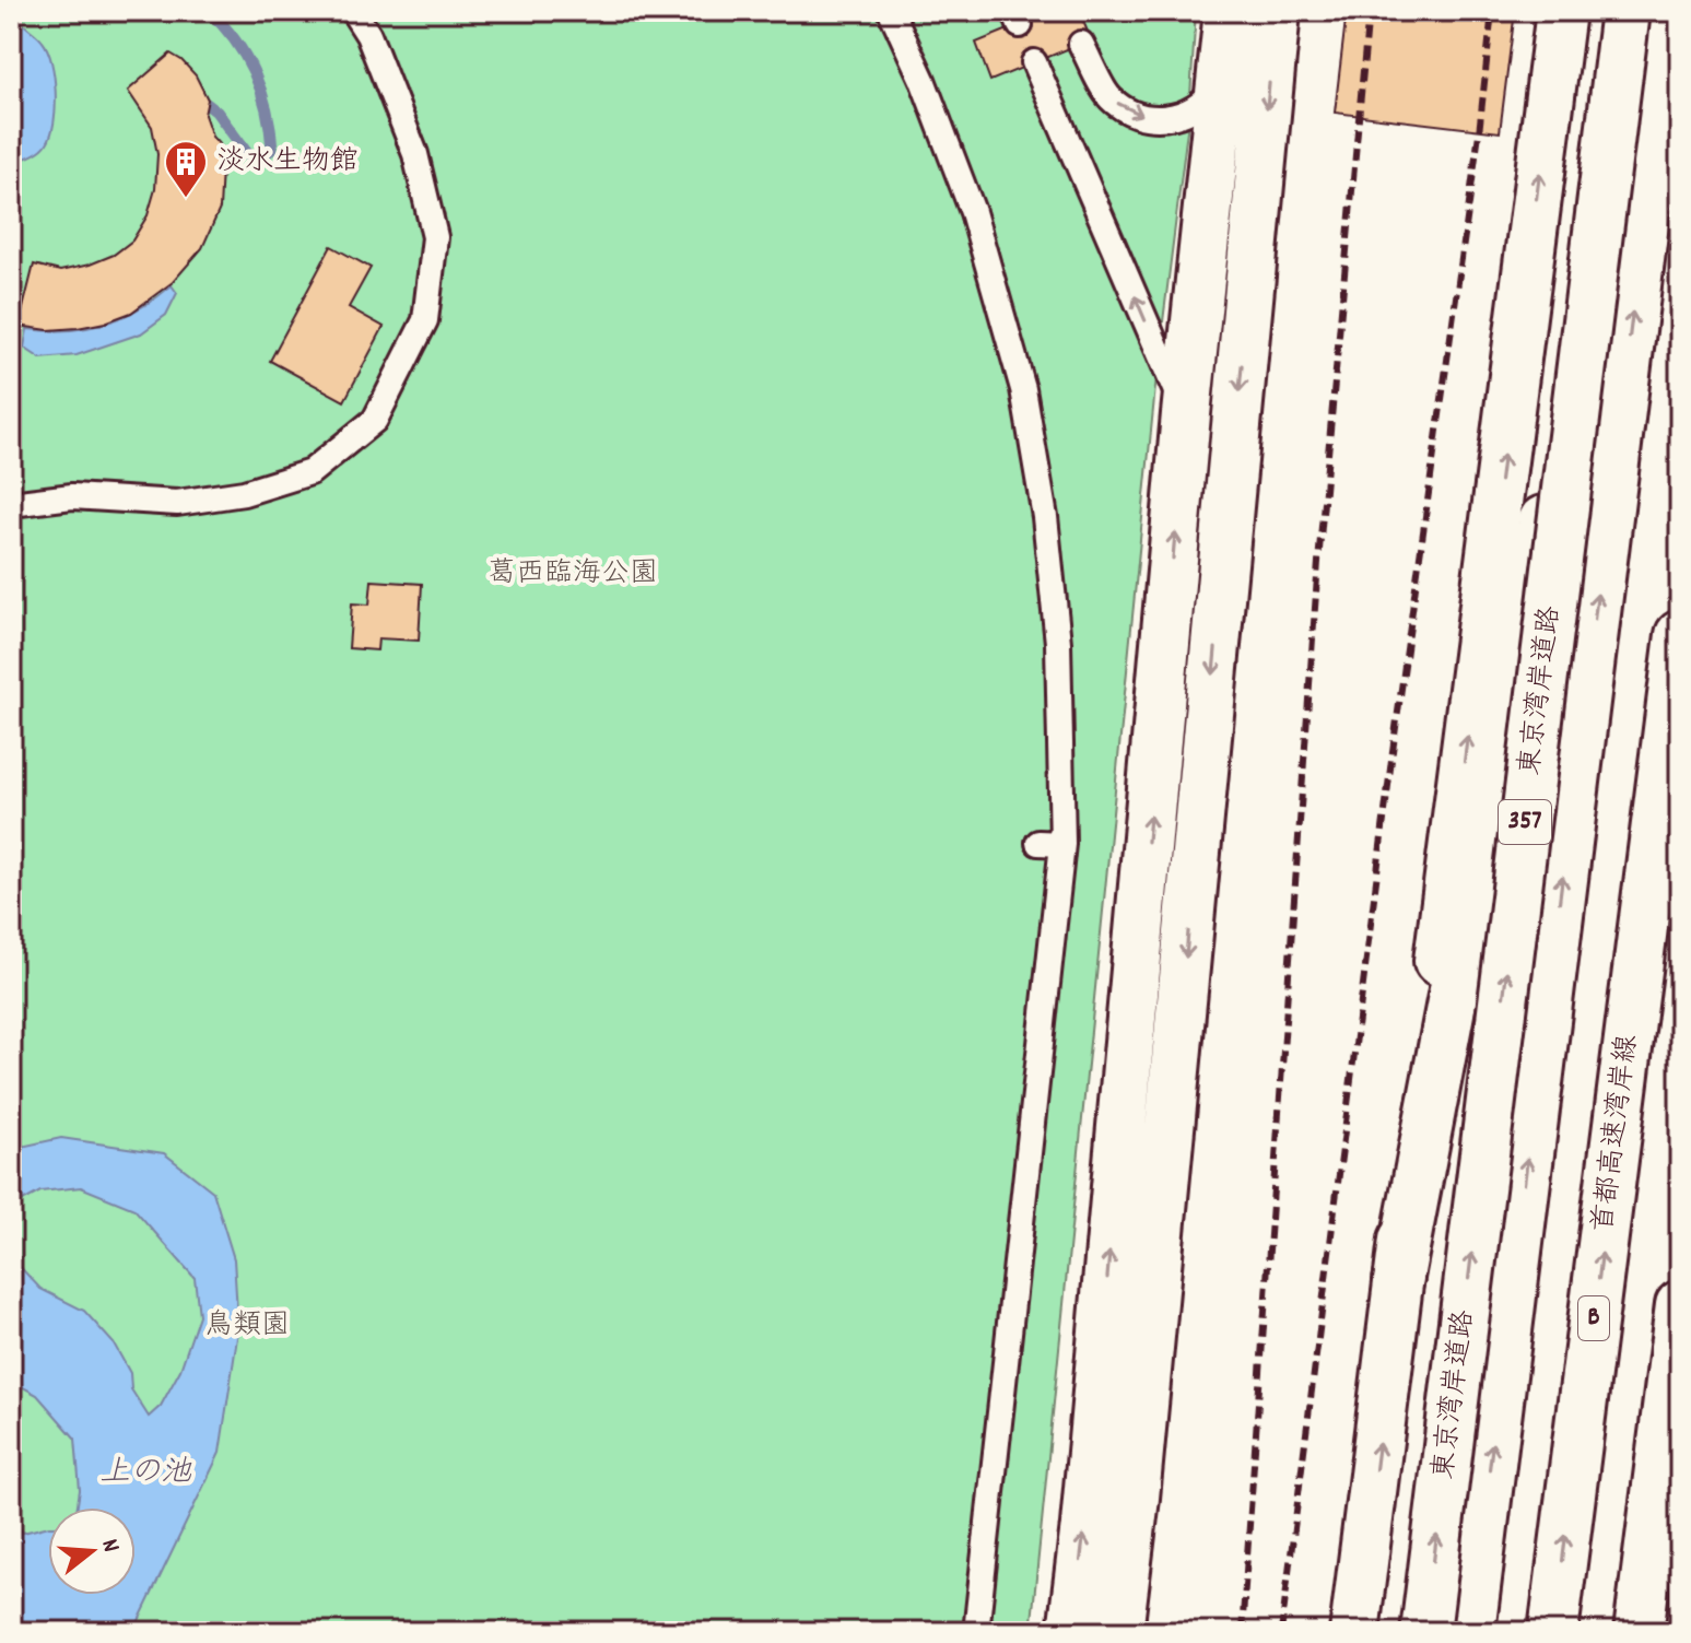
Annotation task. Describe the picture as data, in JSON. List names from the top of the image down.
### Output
{
  "streets": {
    "main road": [
      "東京湾岸道路",
      "357",
      "首都高速湾岸線",
      "B"
    ]
  },
  "water": ["上の池"],
  "parks": ["葛西臨海公園", "鳥類園"],
  "places": {
    "building": ["淡水生物館"]
  },
  "north": "right"
}
